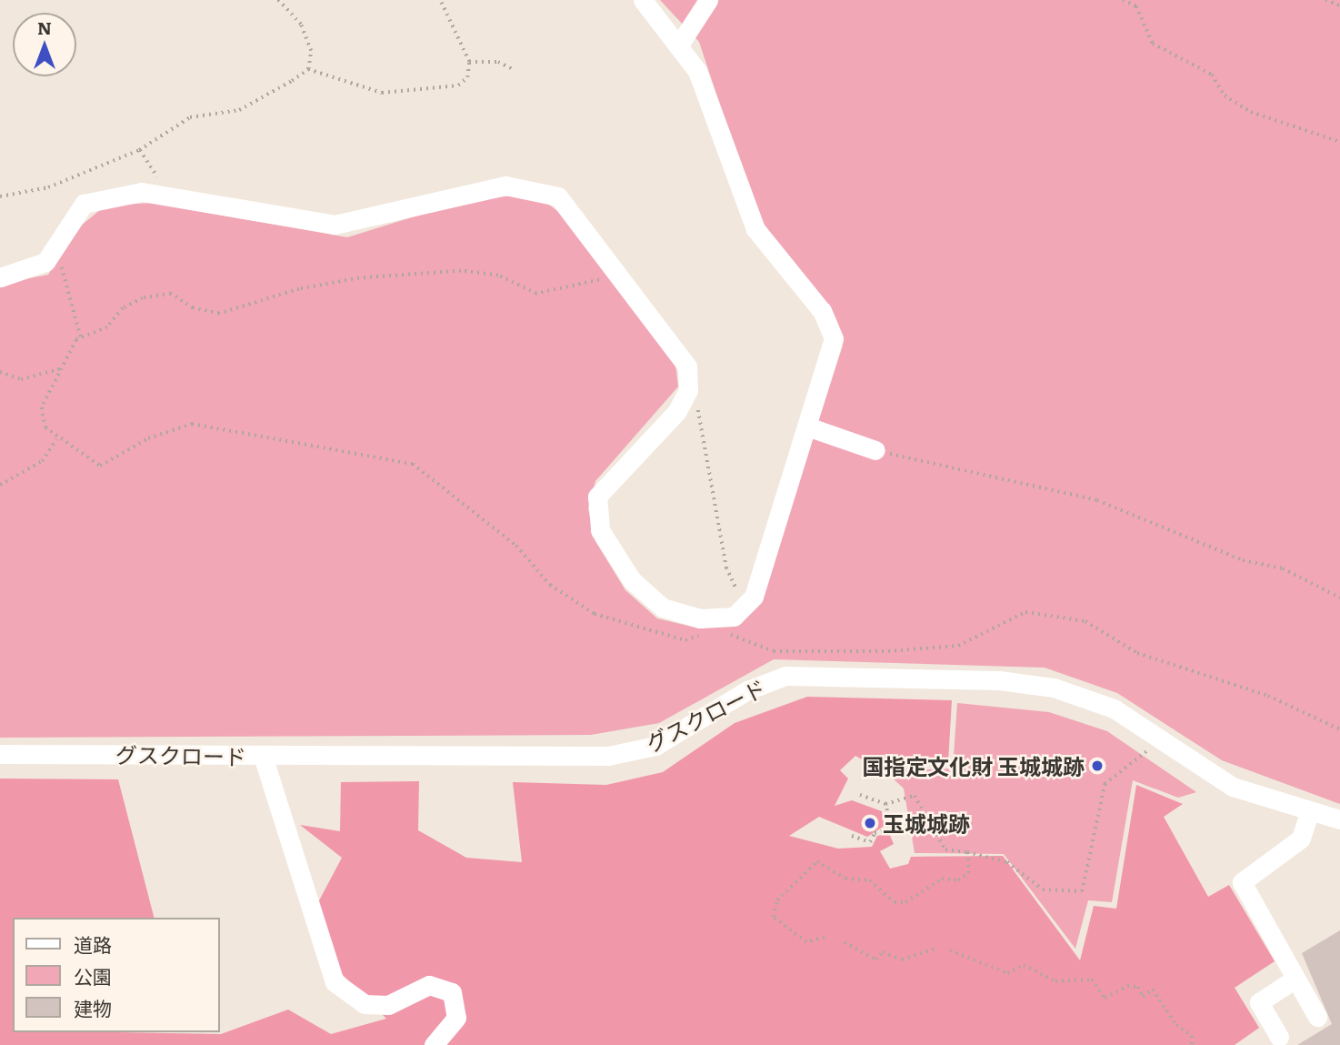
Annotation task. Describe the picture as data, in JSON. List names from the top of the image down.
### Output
{
  "streets": {
    "street": ["グスクロード"]
  },
  "places": ["国指定文化財 玉城城跡", "玉城城跡"],
  "legend": ["道路", "公園", "建物"],
  "north": "top"
}
